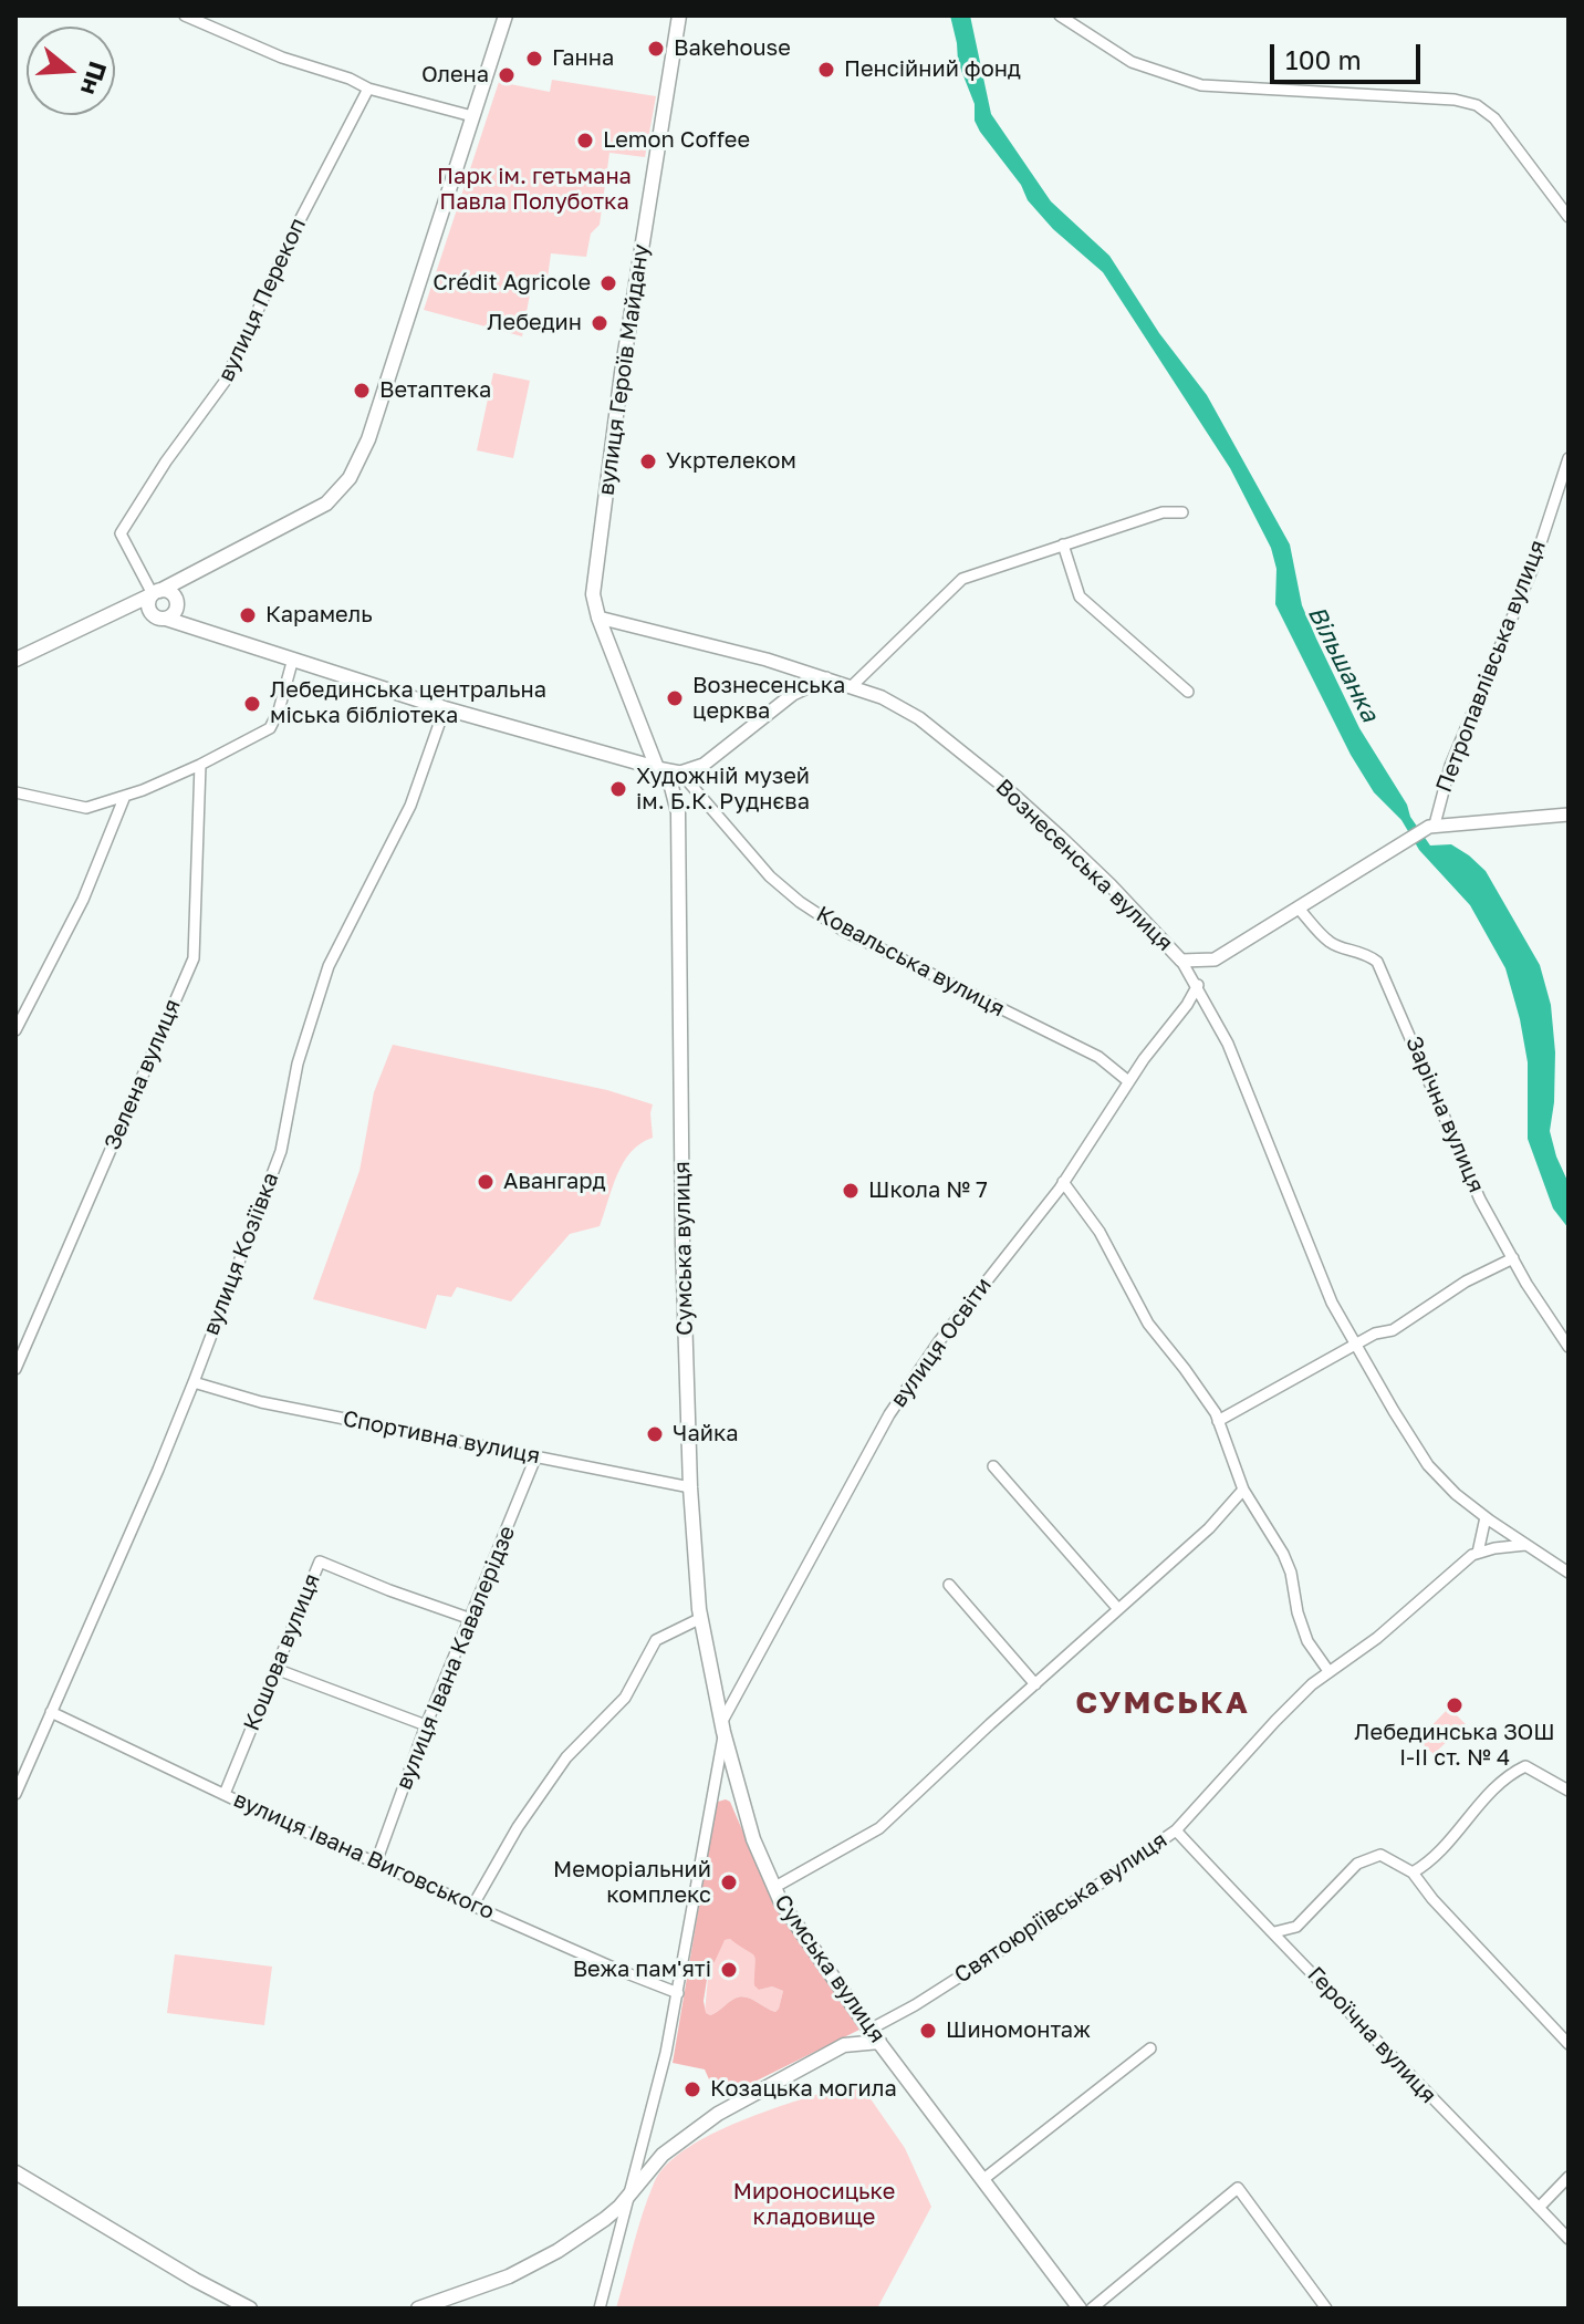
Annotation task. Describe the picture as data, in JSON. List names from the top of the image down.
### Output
{
  "streets": {
    "main road": ["вулиця Героїв Майдану", "Сумська вулиця"],
    "street": [
      "вулиця Перекоп",
      "Петропавлівська вулиця",
      "Вознесенська вулиця",
      "Ковальська вулиця",
      "Зелена вулиця",
      "Зарічна вулиця",
      "вулиця Козіївка",
      "вулиця Освіти",
      "Спортивна вулиця",
      "Кошова вулиця",
      "вулиця Івана Кавалерідзе",
      "вулиця Івана Виговського",
      "Святоюріївська вулиця",
      "Героїчна вулиця"
    ]
  },
  "crossings": [
    ["вулиця Героїв Майдану", "Вознесенська вулиця"],
    ["вулиця Героїв Майдану", "Сумська вулиця"],
    ["Вознесенська вулиця", "вулиця Освіти"],
    ["Вознесенська вулиця", "Святоюріївська вулиця"],
    ["Ковальська вулиця", "вулиця Освіти"],
    ["Сумська вулиця", "вулиця Освіти"],
    ["Сумська вулиця", "Спортивна вулиця"],
    ["Сумська вулиця", "вулиця Івана Виговського"],
    ["Сумська вулиця", "Святоюріївська вулиця"],
    ["вулиця Козіївка", "Спортивна вулиця"],
    ["вулиця Козіївка", "вулиця Івана Виговського"],
    ["Спортивна вулиця", "вулиця Івана Кавалерідзе"],
    ["Кошова вулиця", "вулиця Івана Кавалерідзе"],
    ["Кошова вулиця", "вулиця Івана Виговського"],
    ["вулиця Івана Кавалерідзе", "вулиця Івана Виговського"],
    ["Святоюріївська вулиця", "Героїчна вулиця"]
  ],
  "districts": ["СУМСЬКА"],
  "water": ["Вільшанка"],
  "parks": ["Парк ім. гетьмана Павла Полуботка", "Мироносицьке кладовище"],
  "places": [
    "Bakehouse",
    "Ганна",
    "Пенсійний фонд",
    "Олена",
    "Lemon Coffee",
    "Crédit Agricole",
    "Лебедин",
    "Ветаптека",
    "Укртелеком",
    "Карамель",
    "Вознесенська церква",
    "Лебединська центральна міська бібліотека",
    "Художній музей ім. Б.К. Руднєва",
    "Авангард",
    "Школа № 7",
    "Чайка",
    "Лебединська ЗОШ І-ІІ ст. № 4",
    "Меморіальний комплекс",
    "Вежа пам'яті",
    "Шиномонтаж",
    "Козацька могила"
  ],
  "scale_bar": "100 m",
  "north": "right"
}
